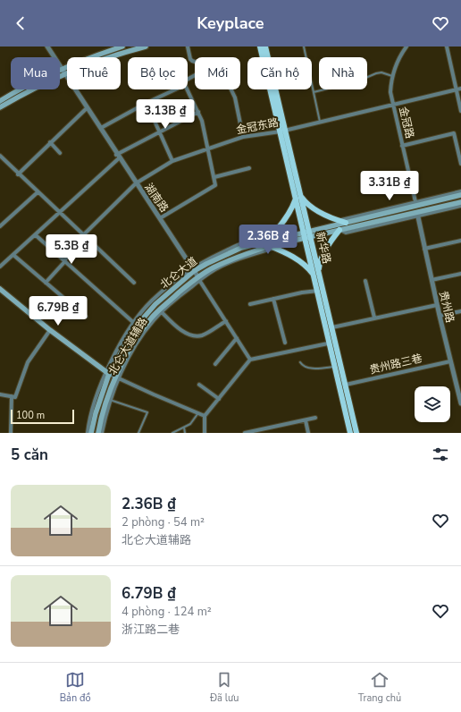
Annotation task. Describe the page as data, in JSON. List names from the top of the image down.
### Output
{
  "streets": {
    "main road": ["新华路", "北仑大道"],
    "street": [
      "金冠路",
      "金冠东路",
      "湖南路",
      "贵州路",
      "北仑大道辅路",
      "贵州路三巷"
    ]
  },
  "crossings": [
    ["金冠路", "金冠东路"],
    ["金冠路", "北仑大道"],
    ["金冠东路", "湖南路"],
    ["金冠东路", "新华路"],
    ["湖南路", "北仑大道"],
    ["新华路", "北仑大道"],
    ["新华路", "贵州路三巷"],
    ["北仑大道", "贵州路"],
    ["北仑大道", "北仑大道辅路"],
    ["贵州路", "贵州路三巷"]
  ],
  "scale_bar": "100 m",
  "page": {
    "header": "Keyplace",
    "chip": [
      "Mua",
      "Thuê",
      "Bộ lọc",
      "Mới",
      "Căn hộ",
      "Nhà"
    ],
    "price": [
      "3.13B ₫",
      "3.31B ₫",
      "2.36B ₫",
      "5.3B ₫",
      "6.79B ₫"
    ],
    "scale": "100 m",
    "heading": "5 căn",
    "list": [
      {
        "name": "2.36B ₫",
        "note": "2 phòng · 54 m² · 北仑大道辅路"
      },
      {
        "name": "6.79B ₫",
        "note": "4 phòng · 124 m² · 浙江路二巷"
      }
    ],
    "tabs": ["Bản đồ", "Đã lưu", "Trang chủ"]
  }
}
